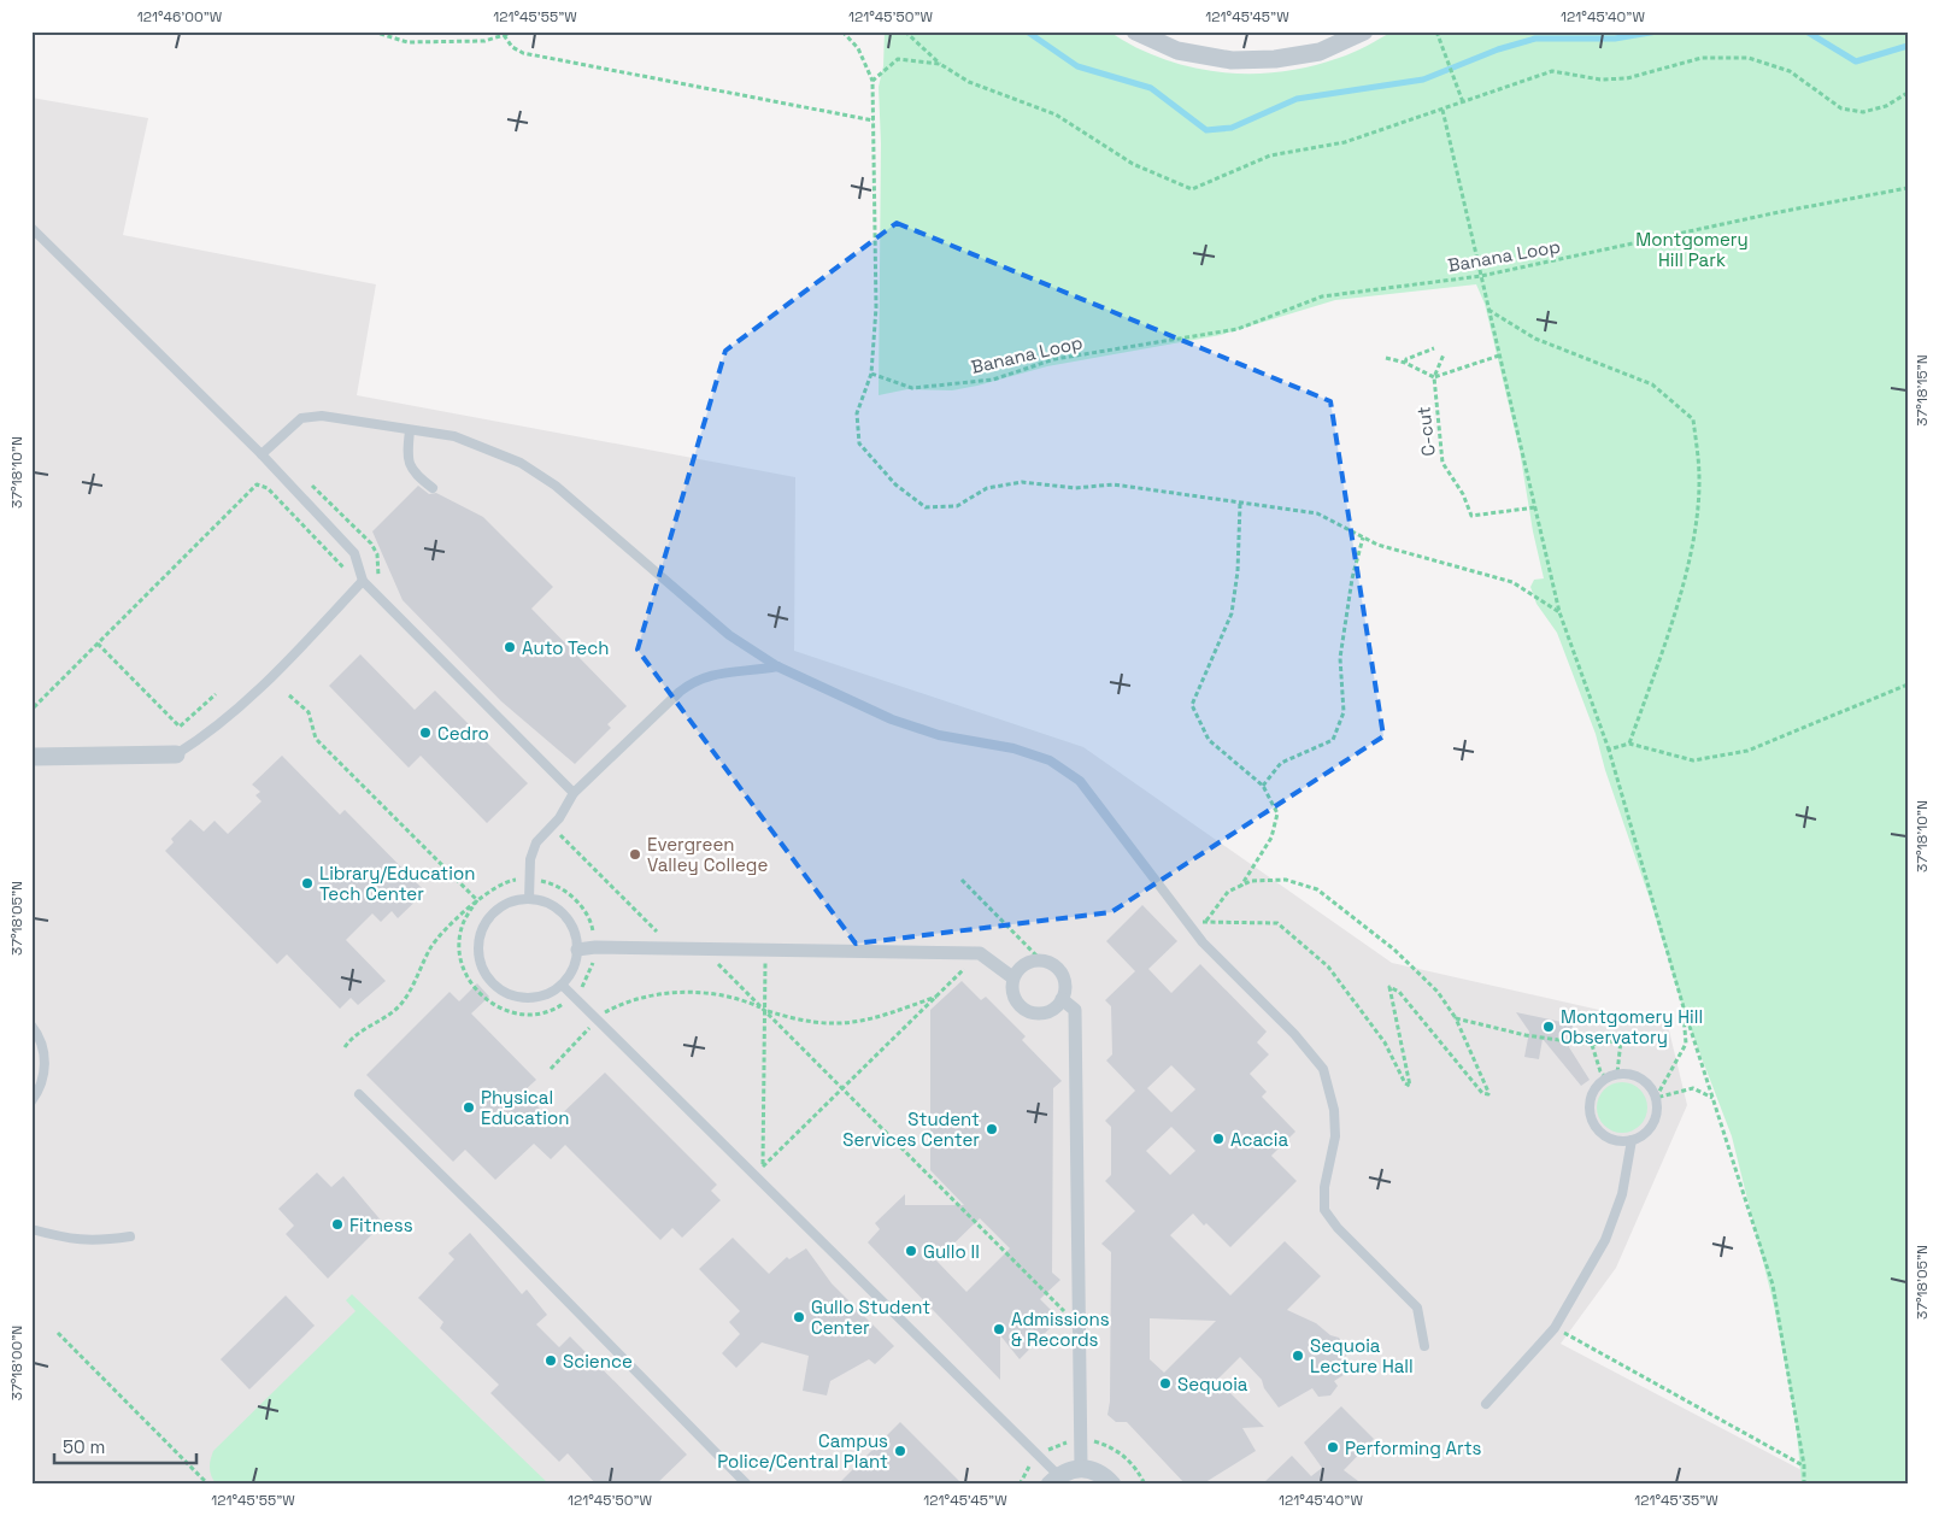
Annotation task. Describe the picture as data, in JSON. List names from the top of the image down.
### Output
{
  "streets": {
    "path": ["Banana Loop", "C-cut"]
  },
  "parks": ["Montgomery Hill Park"],
  "places": [
    "Auto Tech",
    "Cedro",
    "Evergreen Valley College",
    "Library/Education Tech Center",
    "Montgomery Hill Observatory",
    "Physical Education",
    "Student Services Center",
    "Acacia",
    "Fitness",
    "Gullo II",
    "Gullo Student Center",
    "Admissions & Records",
    "Sequoia Lecture Hall",
    "Science",
    "Sequoia",
    "Performing Arts",
    "Campus Police/Central Plant"
  ],
  "scale_bar": "50 m",
  "coordinates": [
    "121°46'00\"W",
    "121°45'55\"W",
    "121°45'50\"W",
    "121°45'45\"W",
    "121°45'40\"W",
    "37°18'15\"N",
    "37°18'10\"N",
    "37°18'05\"N",
    "37°18'00\"N",
    "121°45'35\"W"
  ]
}
